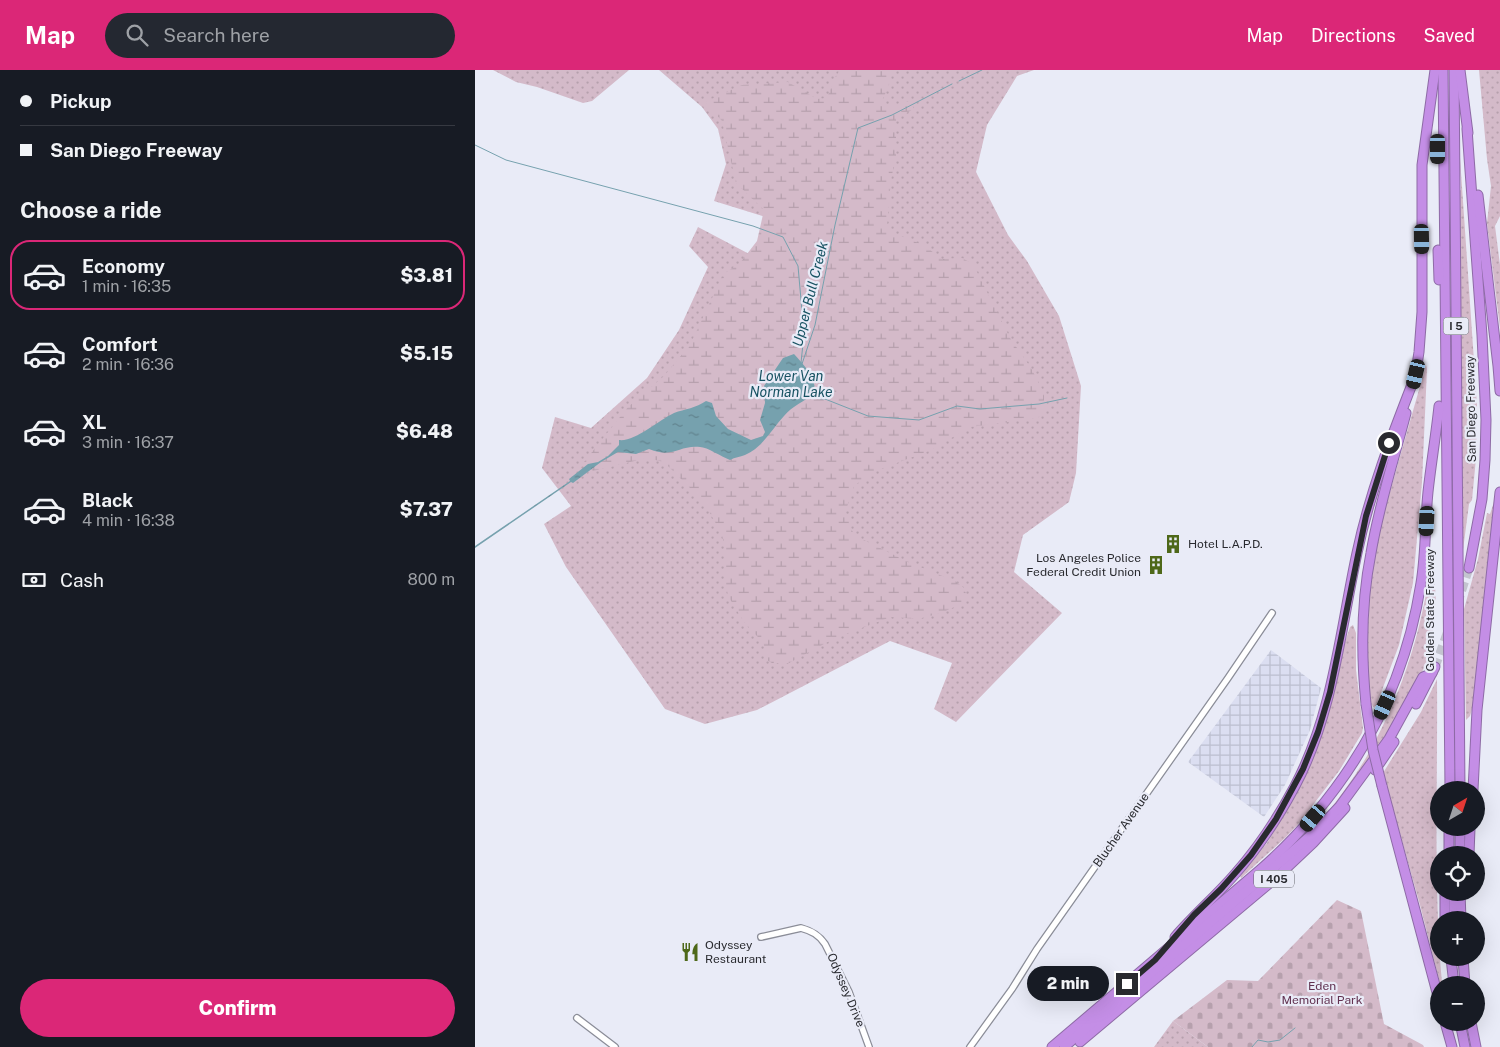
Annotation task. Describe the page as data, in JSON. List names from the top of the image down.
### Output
{
  "streets": {
    "highway": [
      "I 5",
      "San Diego Freeway",
      "Golden State Freeway",
      "I 405"
    ],
    "street": ["Blucher Avenue", "Odyssey Drive"]
  },
  "water": ["Upper Bull Creek", "Lower Van Norman Lake"],
  "parks": ["Eden Memorial Park"],
  "places": {
    "building": ["Hotel L.A.P.D.", "Los Angeles Police Federal Credit Union"],
    "restaurant": ["Odyssey Restaurant"]
  },
  "north": "top right",
  "page": {
    "header": "Map",
    "search": "Search here",
    "nav": ["Map", "Directions", "Saved"],
    "banner": ["Pickup", "San Diego Freeway"],
    "heading": "Choose a ride",
    "list": [
      {
        "name": "Economy",
        "note": "1 min · 16:35",
        "value": "$3.81"
      },
      {
        "name": "Comfort",
        "note": "2 min · 16:36",
        "value": "$5.15"
      },
      {
        "name": "XL",
        "note": "3 min · 16:37",
        "value": "$6.48"
      },
      {
        "name": "Black",
        "note": "4 min · 16:38",
        "value": "$7.37"
      }
    ],
    "pay": ["Cash", "800 m"],
    "map_buttons": ["+", "−"],
    "bubble": "2 min",
    "buttons": "Confirm"
  }
}
